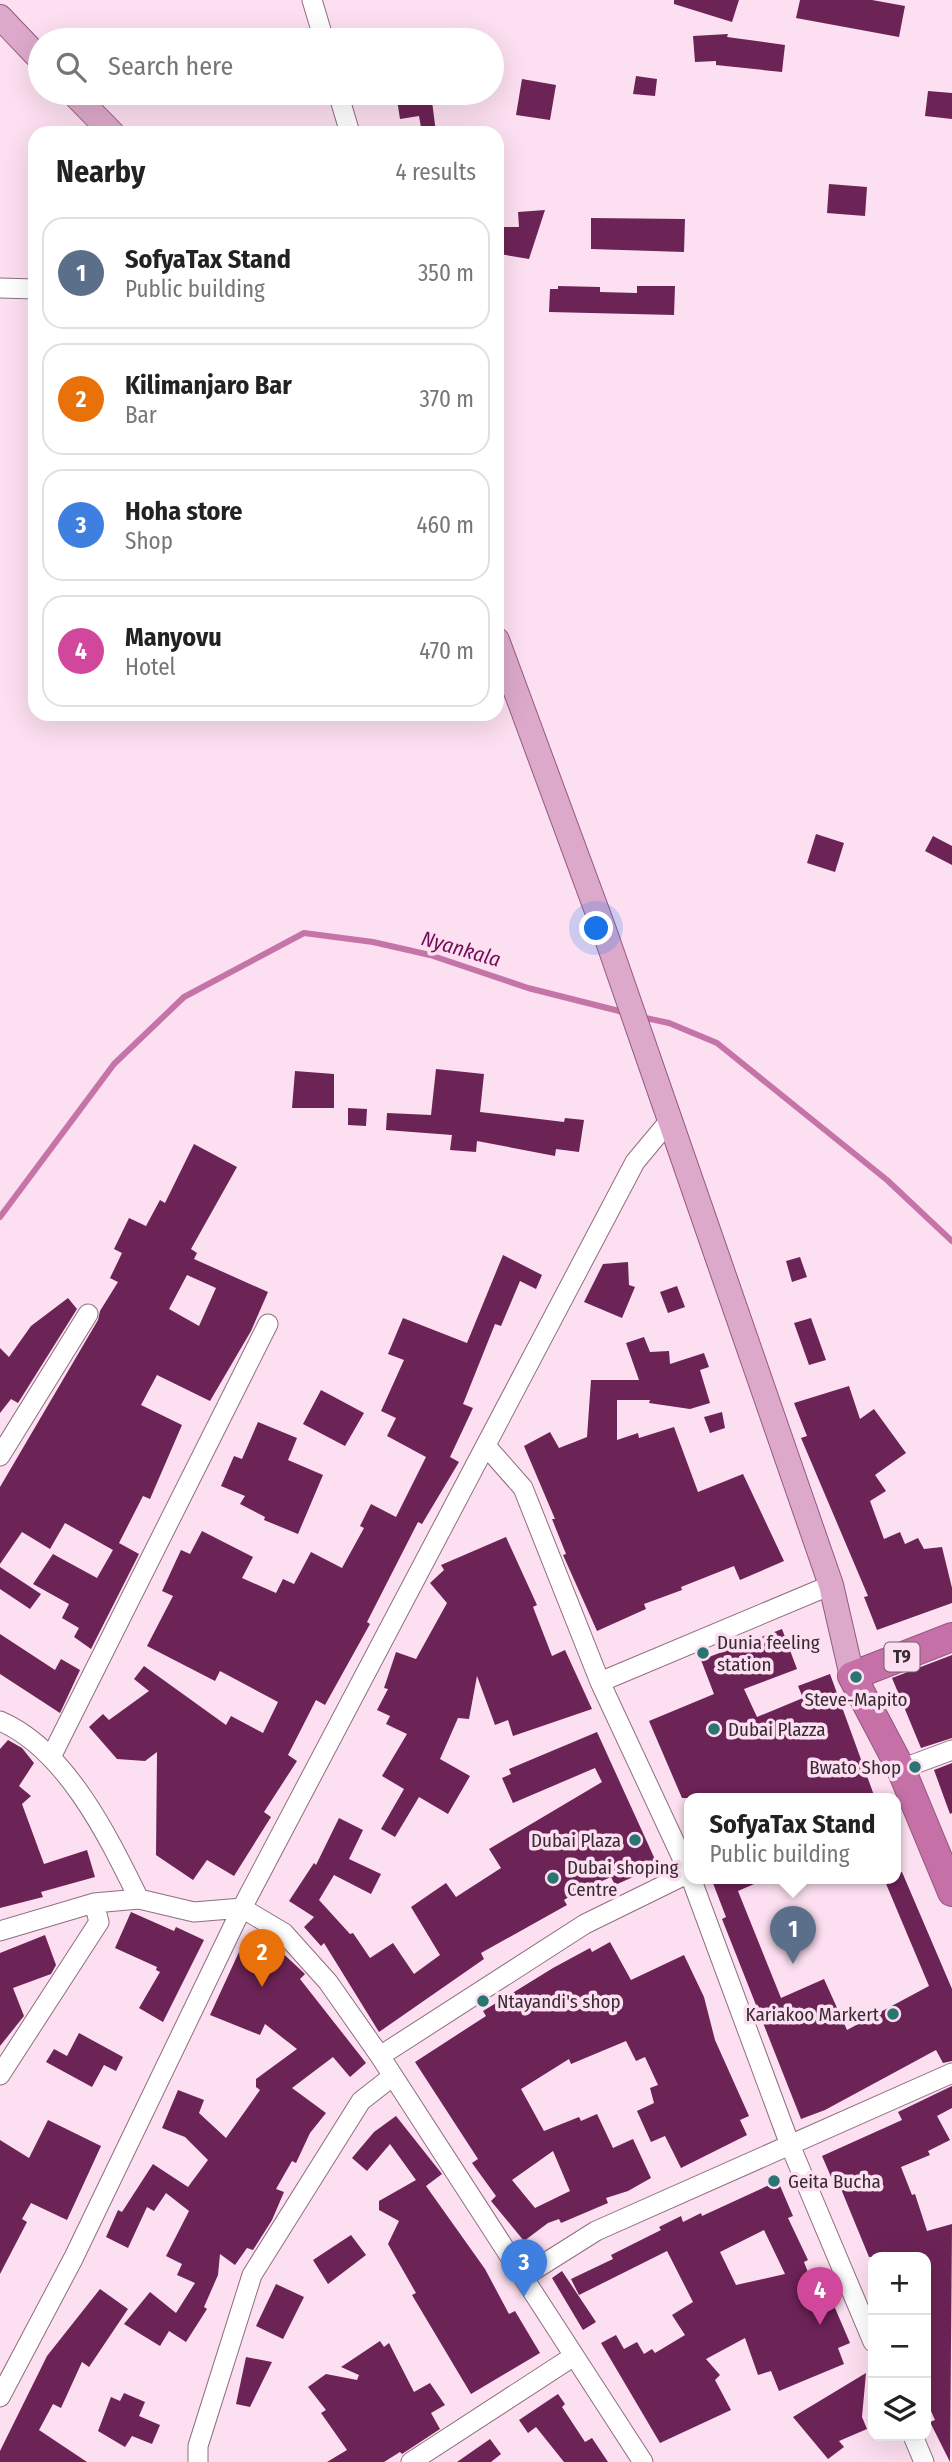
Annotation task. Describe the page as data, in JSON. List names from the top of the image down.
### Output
{
  "streets": {
    "highway": ["T9"]
  },
  "water": ["Nyankala"],
  "places": [
    "Dunia feeling station",
    "Steve-Mapito",
    "Dubai Plazza",
    "Bwato Shop",
    "Dubai Plaza",
    "Dubai shoping Centre",
    "Ntayandi's shop",
    "Kariakoo Markert",
    "Geita Bucha"
  ],
  "page": {
    "search": "Search here",
    "heading": ["Nearby", "4 results"],
    "list": [
      {
        "mark": "1",
        "name": "SofyaTax Stand",
        "note": "Public building",
        "value": "350 m"
      },
      {
        "mark": "2",
        "name": "Kilimanjaro Bar",
        "note": "Bar",
        "value": "370 m"
      },
      {
        "mark": "3",
        "name": "Hoha store",
        "note": "Shop",
        "value": "460 m"
      },
      {
        "mark": "4",
        "name": "Manyovu",
        "note": "Hotel",
        "value": "470 m"
      }
    ],
    "popup": ["SofyaTax Stand", "Public building"],
    "pins": [
      "1",
      "2",
      "3",
      "4"
    ],
    "map_buttons": ["+", "−"]
  }
}
